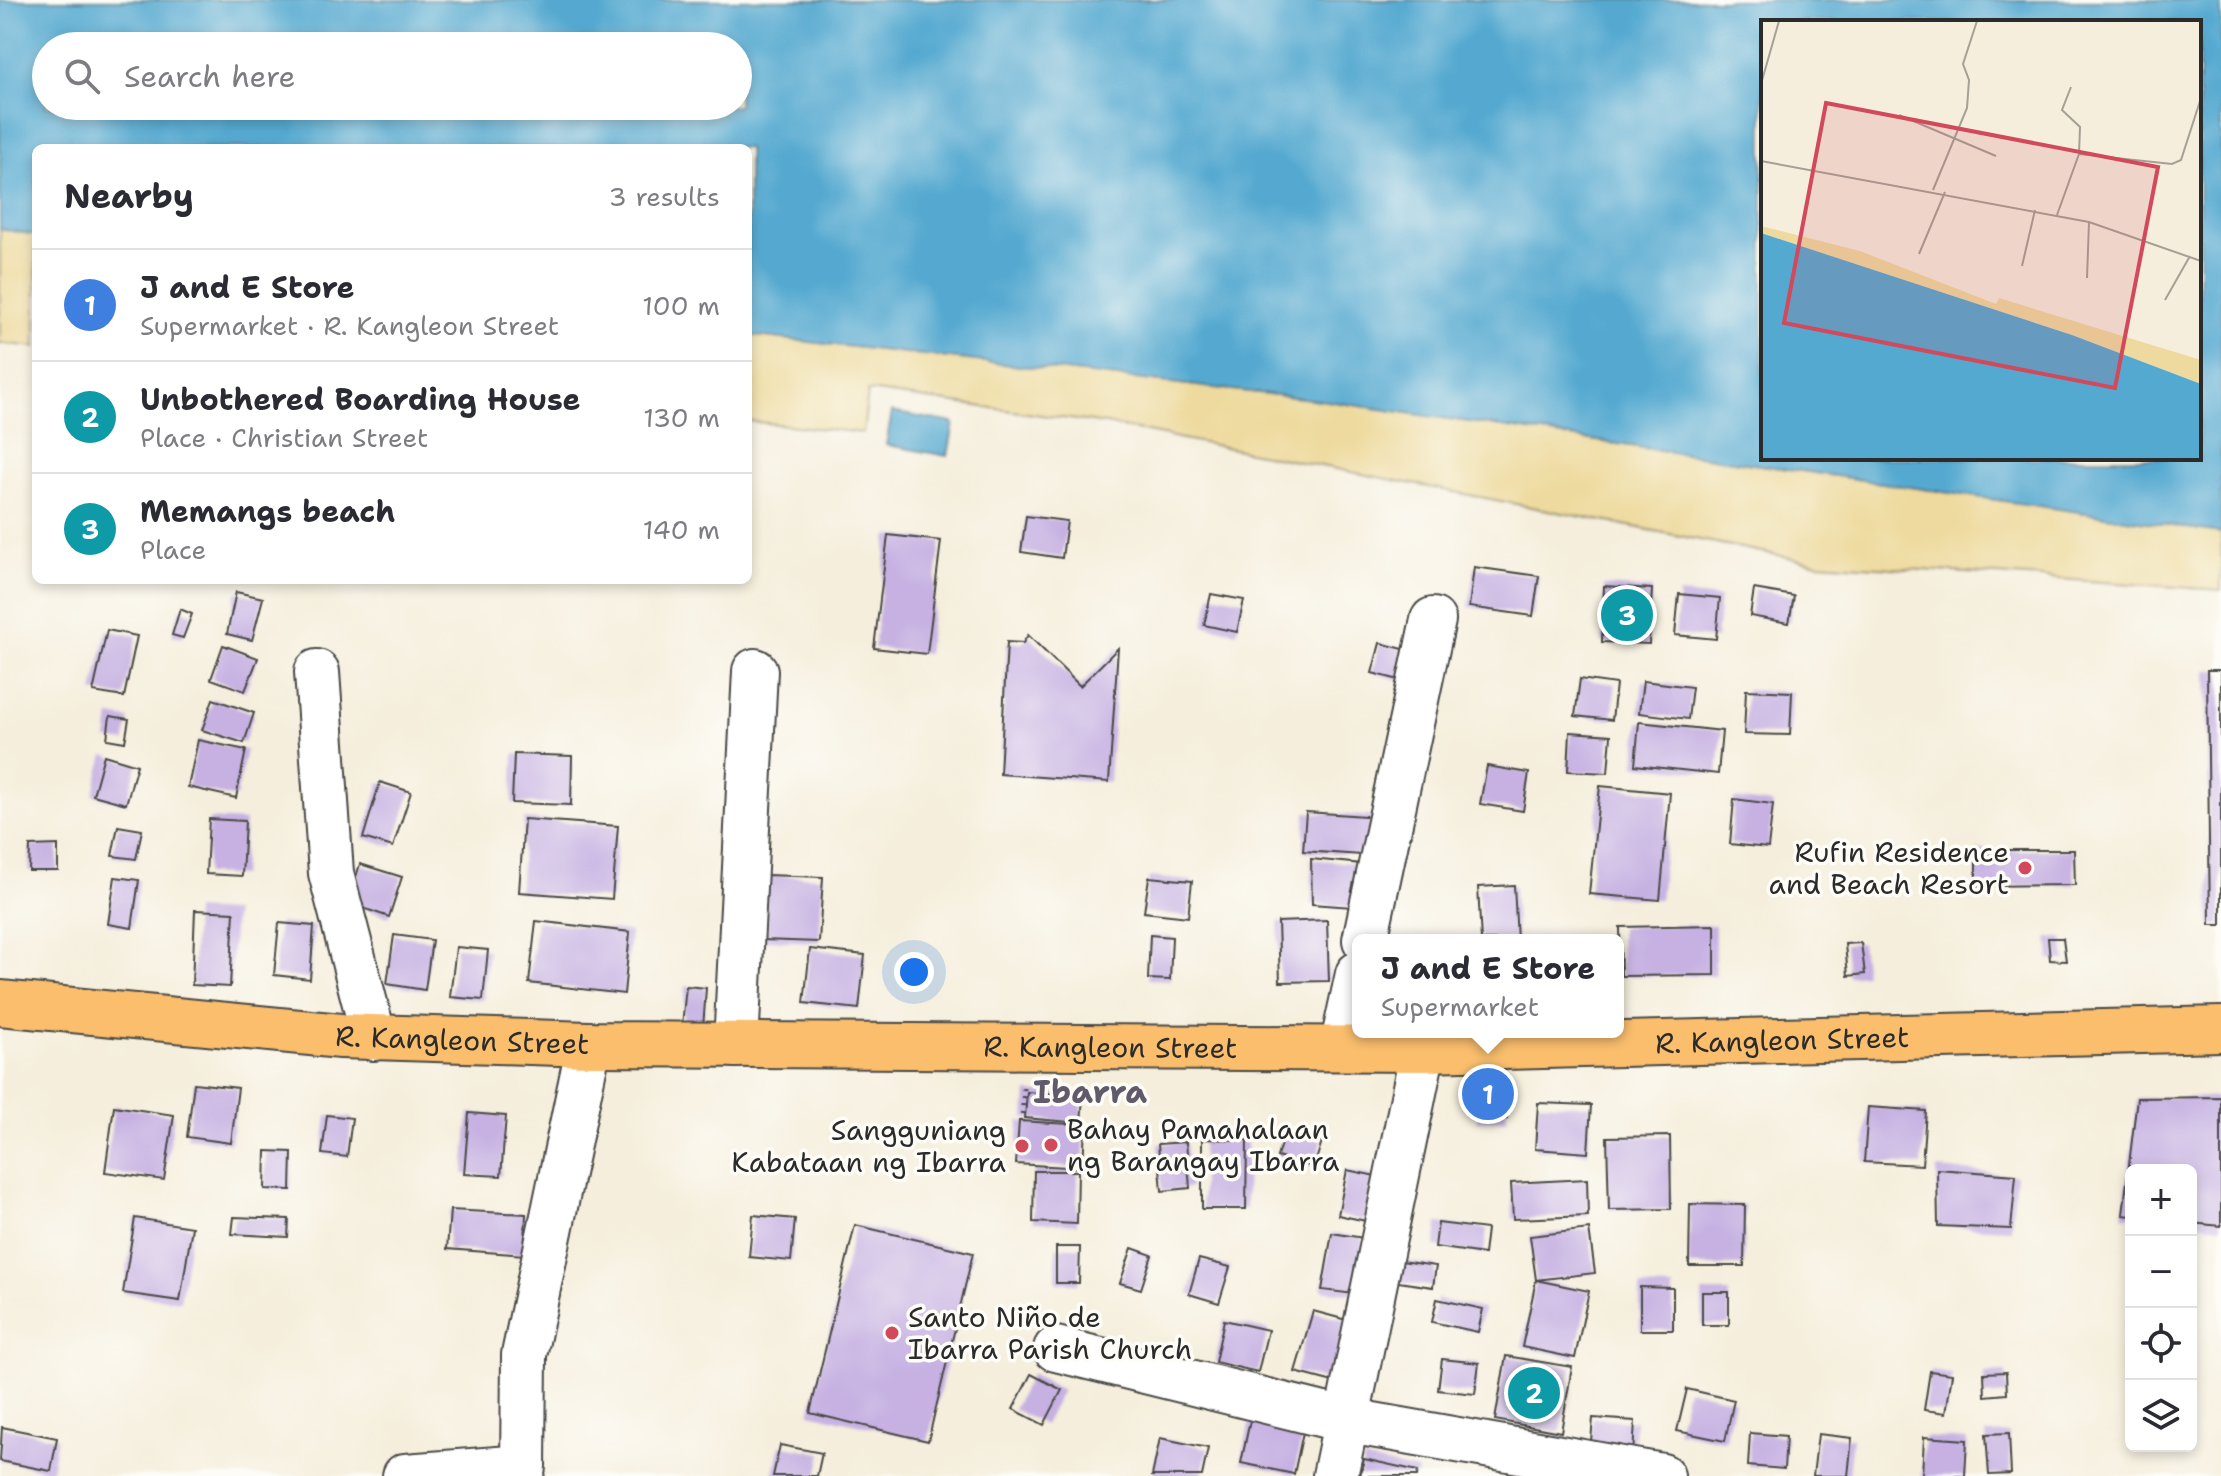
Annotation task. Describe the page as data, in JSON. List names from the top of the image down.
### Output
{
  "streets": {
    "main road": ["R. Kangleon Street"]
  },
  "districts": ["Ibarra"],
  "places": [
    "Rufin Residence and Beach Resort",
    "Bahay Pamahalaan ng Barangay Ibarra",
    "Sangguniang Kabataan ng Ibarra",
    "Santo Niño de Ibarra Parish Church"
  ],
  "page": {
    "search": "Search here",
    "heading": ["Nearby", "3 results"],
    "list": [
      {
        "mark": "1",
        "name": "J and E Store",
        "note": "Supermarket · R. Kangleon Street",
        "value": "100 m"
      },
      {
        "mark": "2",
        "name": "Unbothered Boarding House",
        "note": "Place · Christian Street",
        "value": "130 m"
      },
      {
        "mark": "3",
        "name": "Memangs beach",
        "note": "Place",
        "value": "140 m"
      }
    ],
    "pins": ["3", "1", "2"],
    "popup": ["J and E Store", "Supermarket"],
    "map_buttons": ["+", "−"]
  }
}
